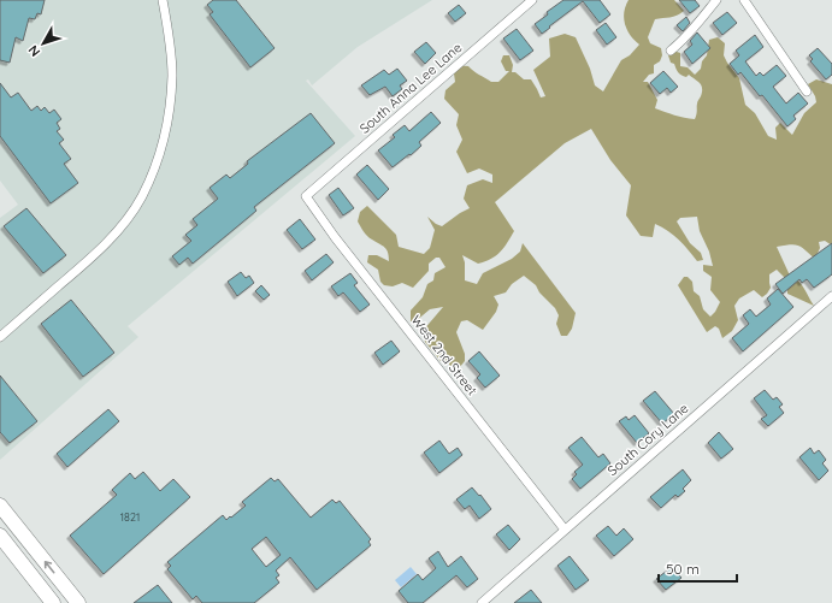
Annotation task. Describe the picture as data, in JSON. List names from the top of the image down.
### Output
{
  "streets": {
    "street": ["South Anna Lee Lane", "West 2nd Street", "South Cory Lane"]
  },
  "crossings": [
    ["South Anna Lee Lane", "West 2nd Street"],
    ["West 2nd Street", "South Cory Lane"]
  ],
  "house_numbers": ["1821"],
  "scale_bar": "50 m",
  "north": "bottom left"
}
